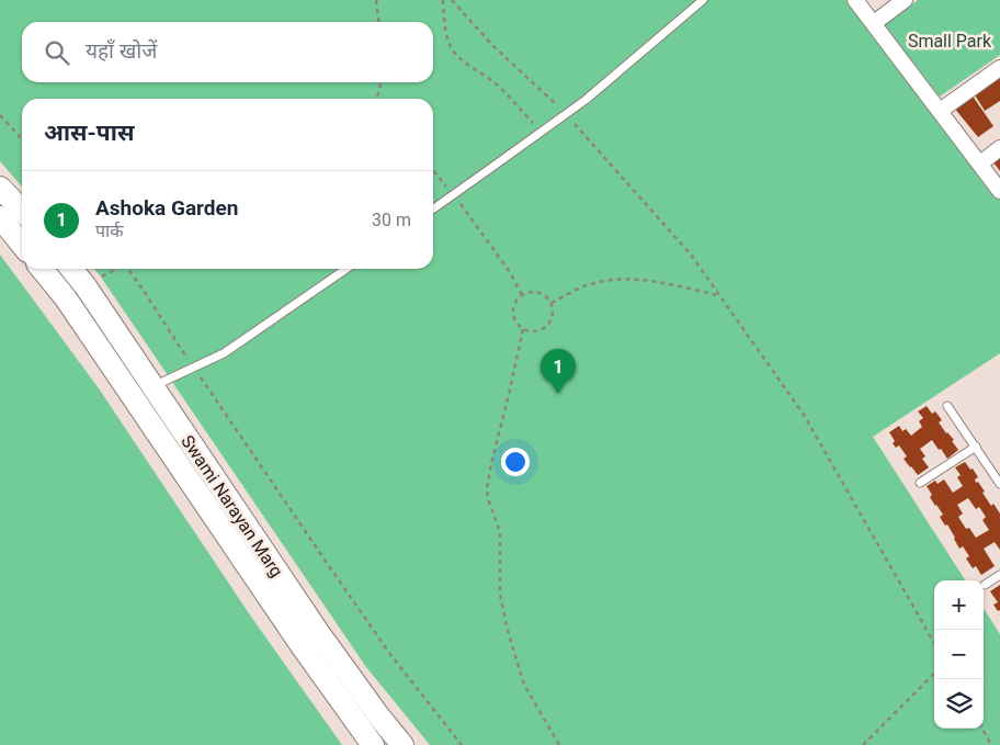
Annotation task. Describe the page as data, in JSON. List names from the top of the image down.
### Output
{
  "streets": {
    "main road": ["Swami Narayan Marg"]
  },
  "parks": ["Small Park"],
  "page": {
    "search": "यहाँ खोजें",
    "heading": "आस-पास",
    "list": [
      {
        "mark": "1",
        "name": "Ashoka Garden",
        "note": "पार्क",
        "value": "30 m"
      }
    ],
    "pins": "1",
    "map_buttons": ["+", "−"]
  }
}
